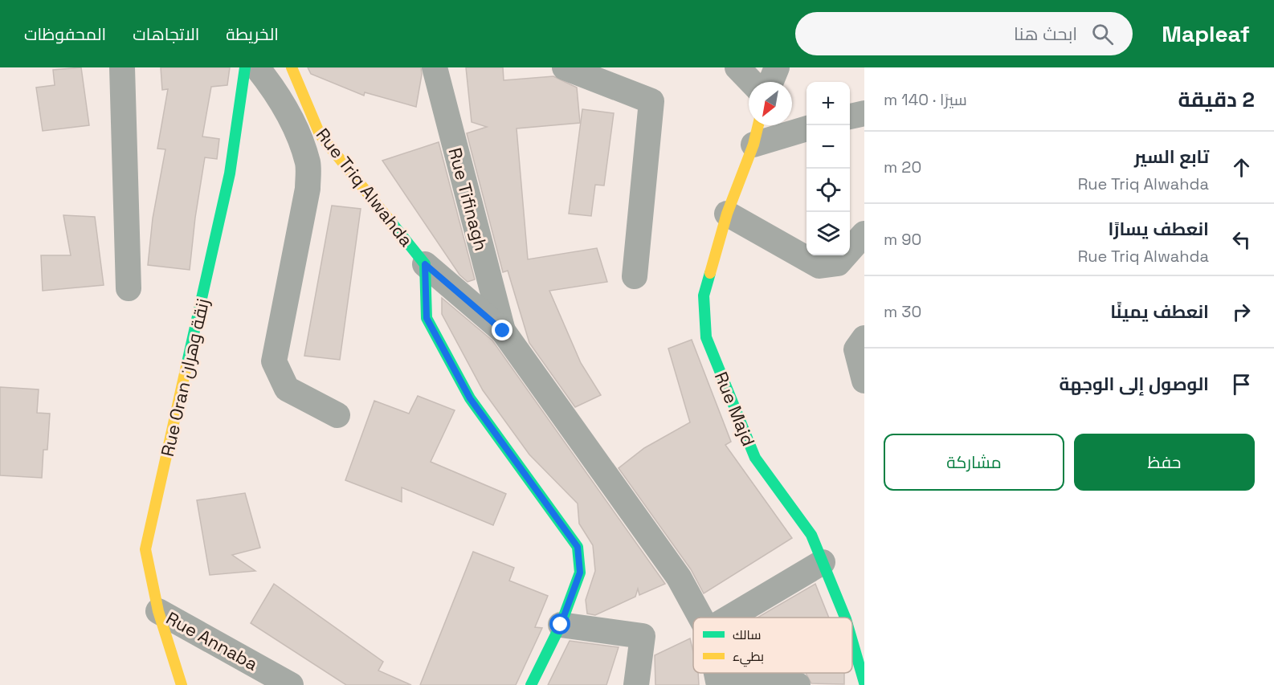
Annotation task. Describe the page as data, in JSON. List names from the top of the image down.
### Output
{
  "streets": {
    "street": [
      "Rue Triq Alwahda",
      "Rue Tifinagh",
      "Rue Oran زنقة وهران",
      "Rue Majd",
      "Rue Annaba"
    ]
  },
  "crossings": [
    ["Rue Oran زنقة وهران", "Rue Annaba"]
  ],
  "legend": ["سالك", "بطيء"],
  "north": "bottom left",
  "page": {
    "header": "Mapleaf",
    "search": "ابحث هنا",
    "nav": ["الخريطة", "الاتجاهات", "المحفوظات"],
    "heading": ["2 دقيقة", "سيرًا · 140 m"],
    "map_buttons": ["+", "−"],
    "list": [
      ["تابع السير", "Rue Triq Alwahda", "20 m"],
      ["انعطف يسارًا", "Rue Triq Alwahda", "90 m"],
      ["انعطف يمينًا", "30 m"],
      "الوصول إلى الوجهة"
    ],
    "buttons": ["حفظ", "مشاركة"]
  }
}
